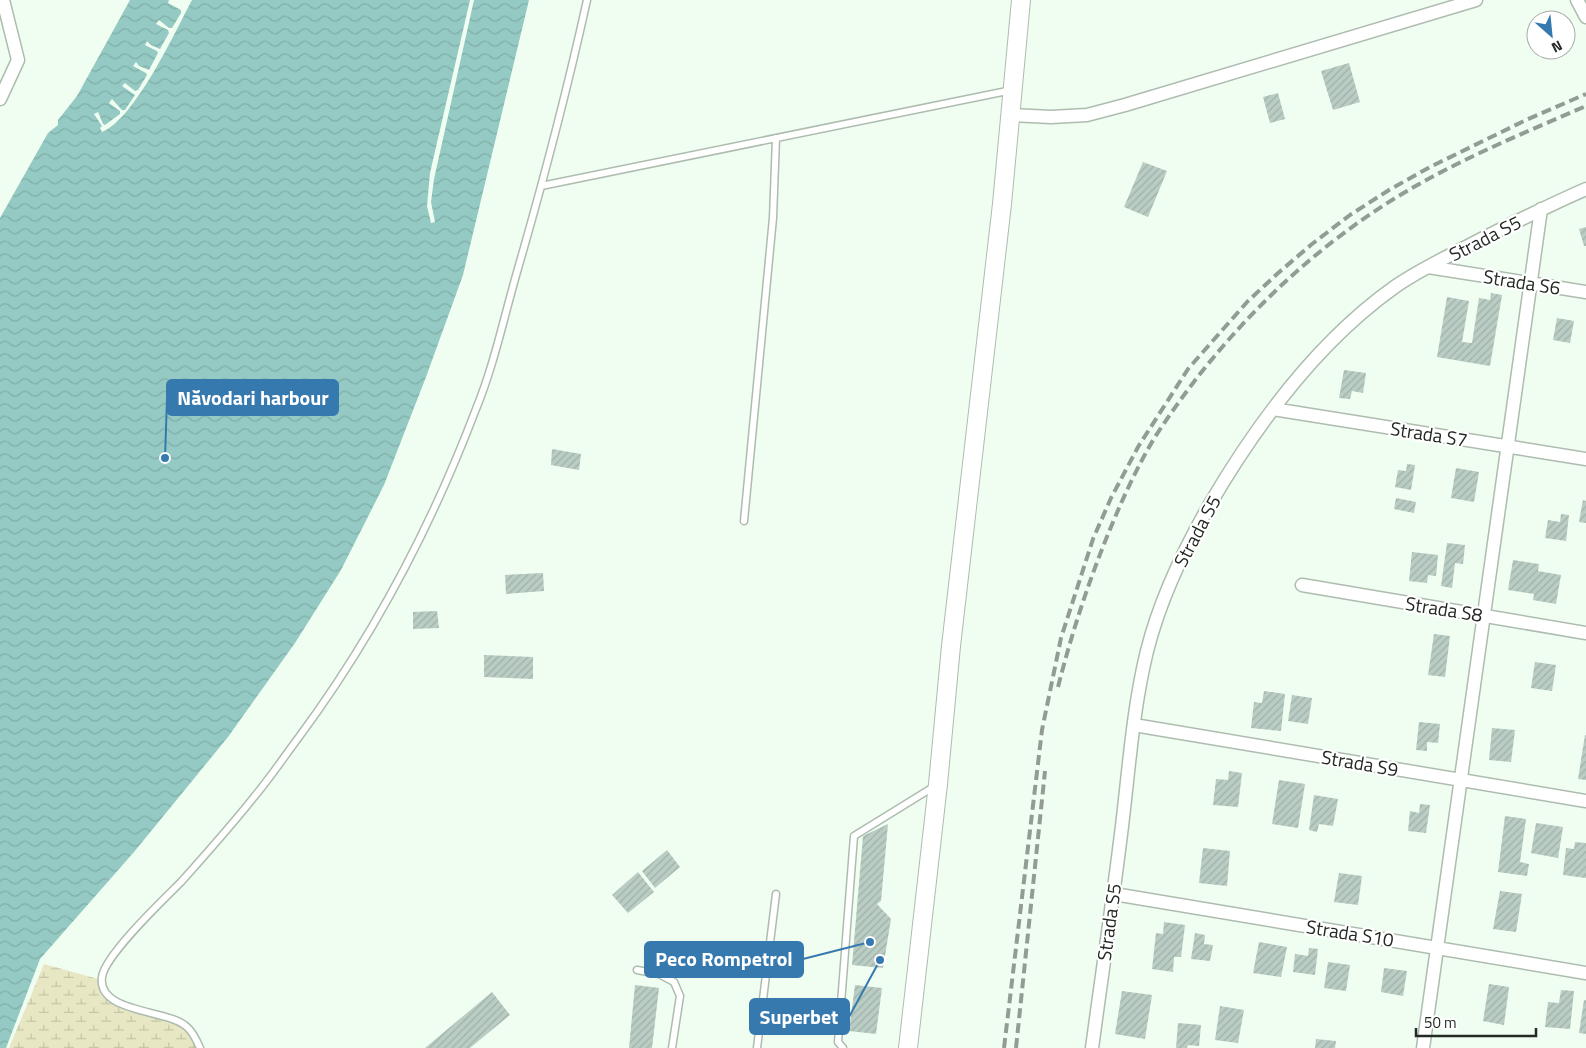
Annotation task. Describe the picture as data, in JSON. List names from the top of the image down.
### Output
{
  "streets": {
    "street": [
      "Strada S5",
      "Strada S6",
      "Strada S7",
      "Strada S8",
      "Strada S9",
      "Strada S10"
    ]
  },
  "crossings": [
    ["Strada S5", "Strada S6"],
    ["Strada S5", "Strada S7"],
    ["Strada S5", "Strada S9"],
    ["Strada S5", "Strada S10"]
  ],
  "places": ["Năvodari harbour", "Peco Rompetrol", "Superbet"],
  "scale_bar": "50 m",
  "north": "bottom right"
}
